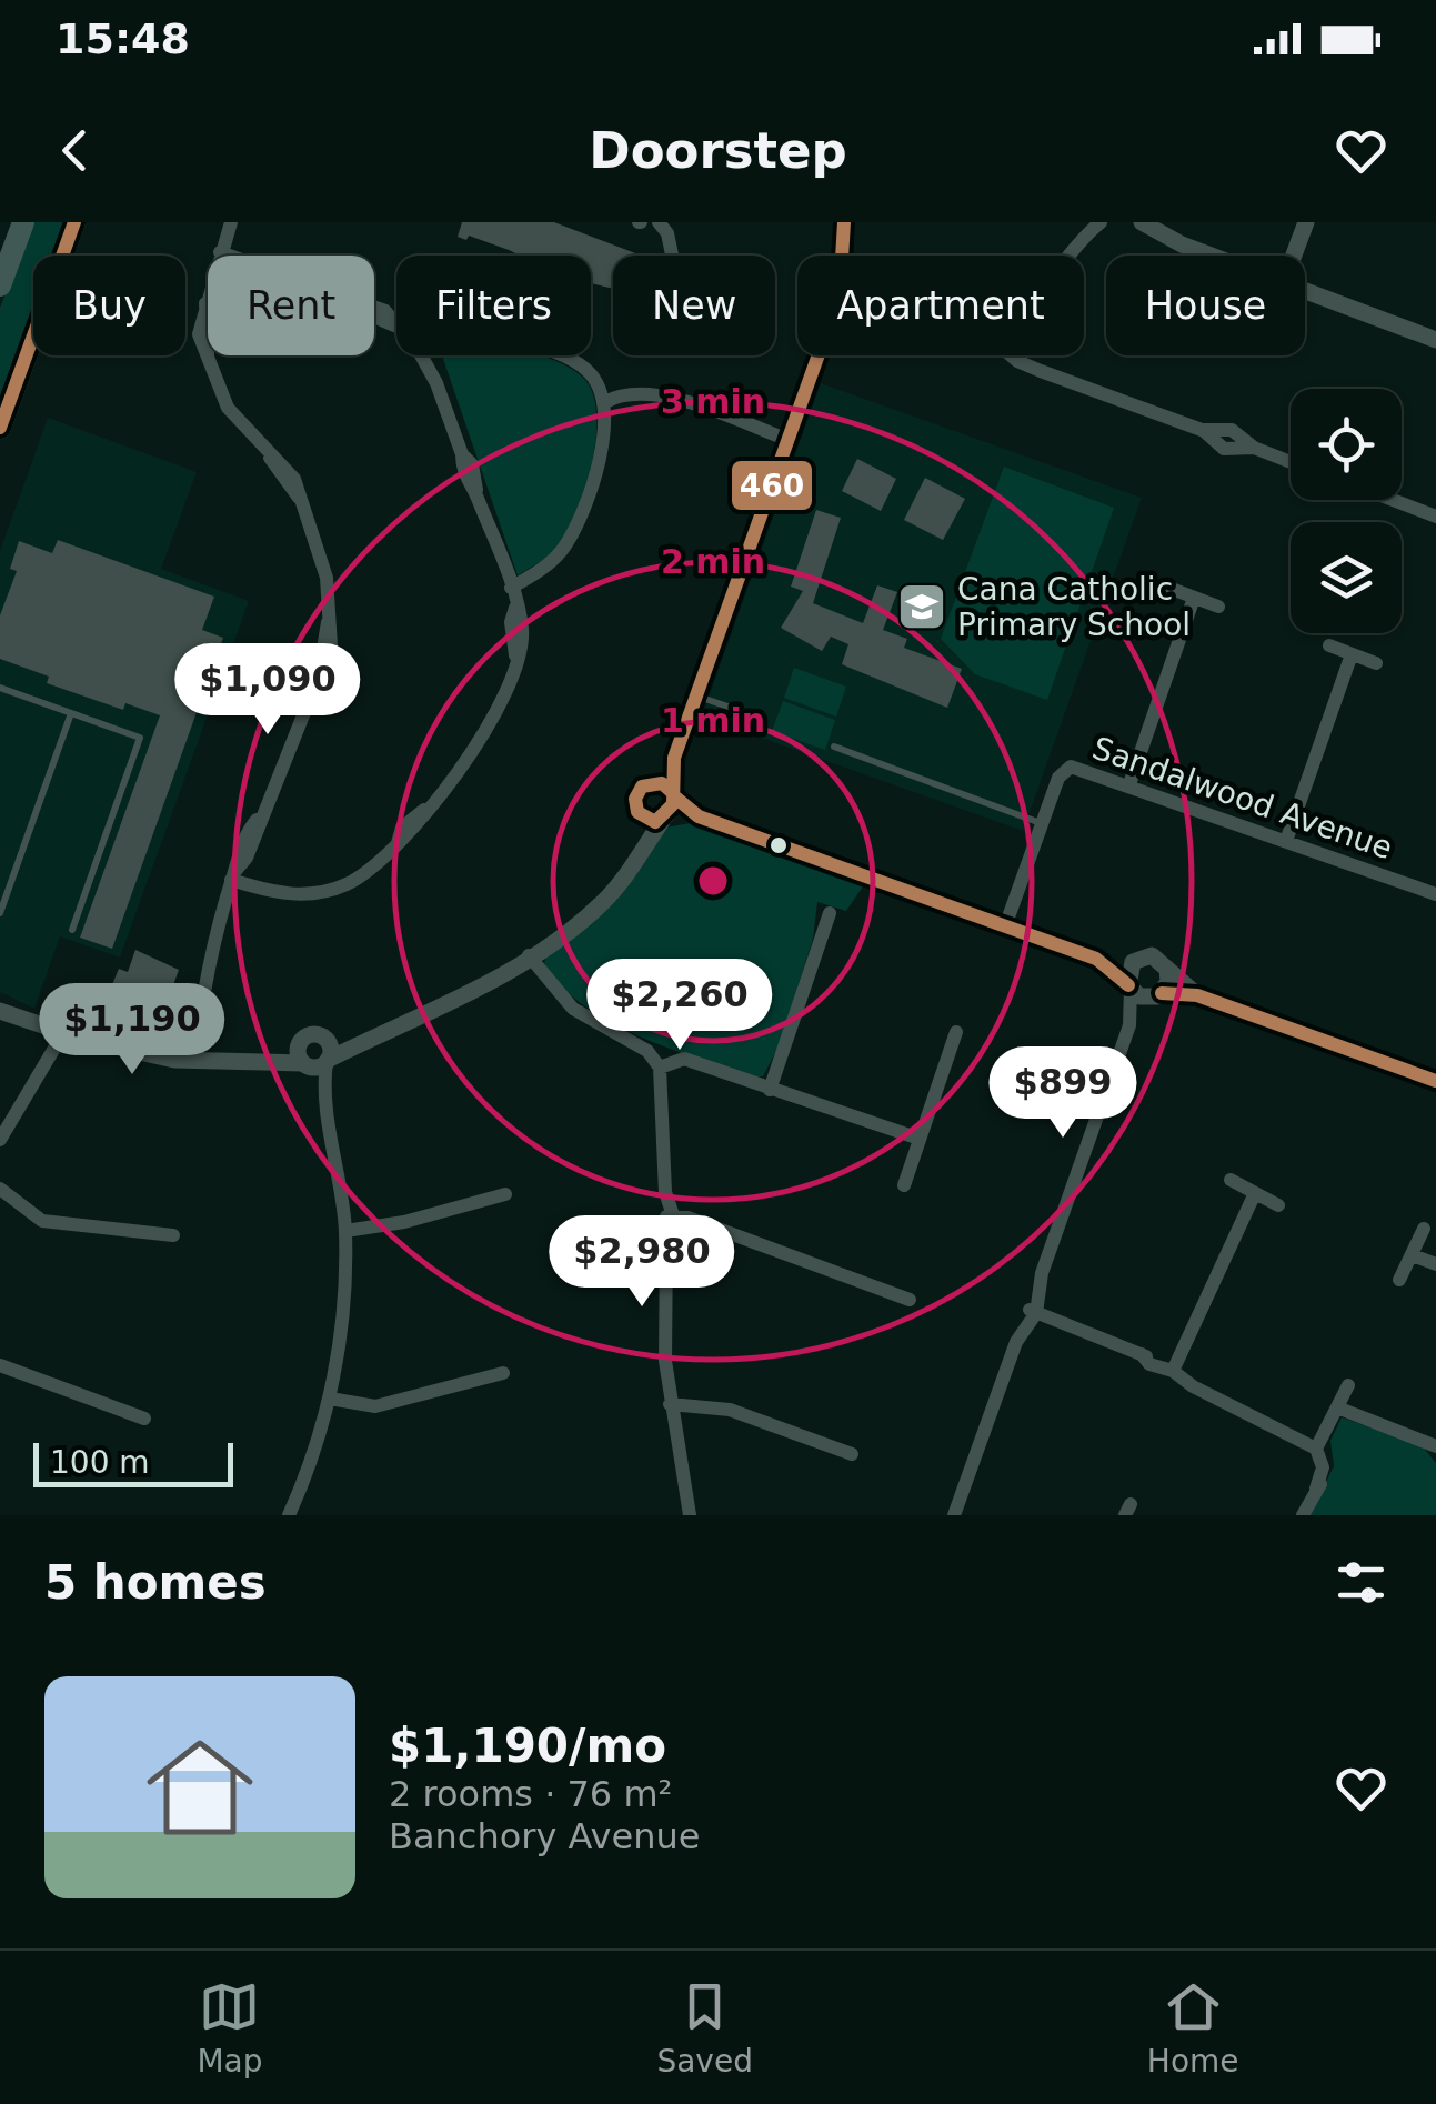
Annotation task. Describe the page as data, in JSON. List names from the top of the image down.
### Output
{
  "streets": {
    "street": ["Sandalwood Avenue"]
  },
  "places": {
    "school or university": ["Cana Catholic Primary School"]
  },
  "lines": ["transit line 460"],
  "scale_bar": "100 m",
  "page": {
    "status": "15:48",
    "header": "Doorstep",
    "chip": [
      "Buy",
      "Rent",
      "Filters",
      "New",
      "Apartment",
      "House"
    ],
    "price": [
      "$1,090",
      "$2,260",
      "$1,190",
      "$899",
      "$2,980"
    ],
    "scale": "100 m",
    "heading": "5 homes",
    "list": [
      {
        "name": "$1,190/mo",
        "note": "2 rooms · 76 m² · Banchory Avenue"
      }
    ],
    "tabs": ["Map", "Saved", "Home"]
  },
  "rings": ["3 min", "2 min", "1 min"]
}
